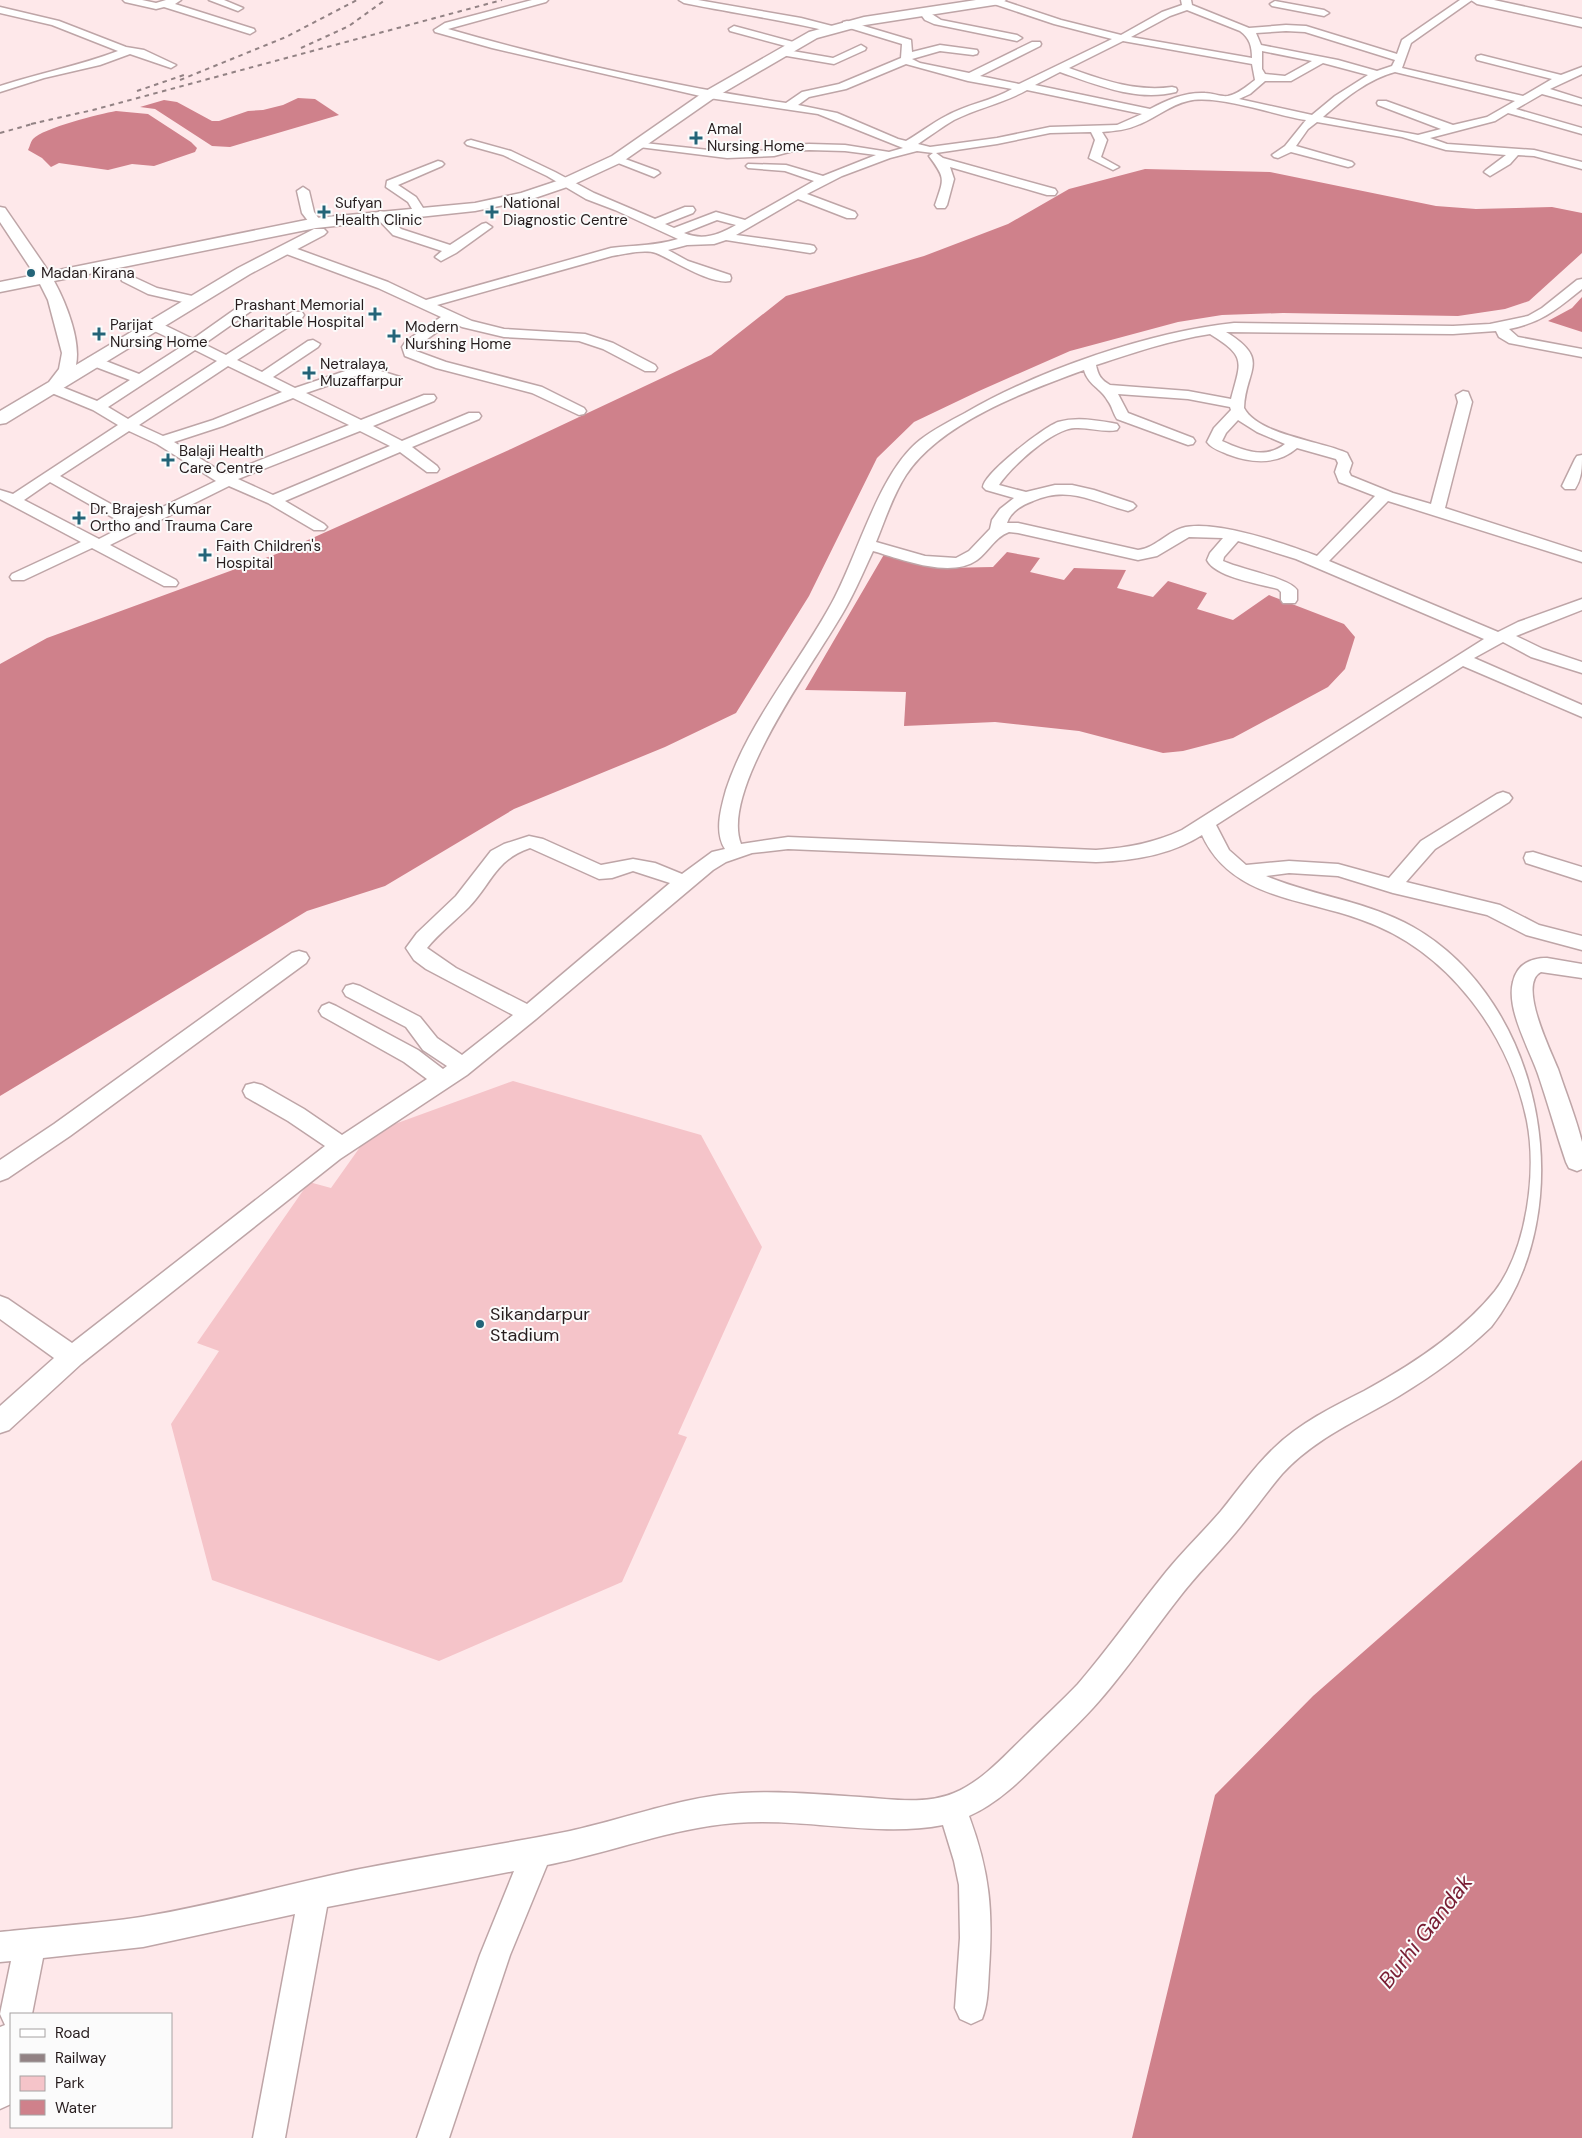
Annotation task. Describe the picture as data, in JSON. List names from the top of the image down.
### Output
{
  "water": ["Burhi Gandak"],
  "places": {
    "health": [
      "Amal Nursing Home",
      "Sufyan Health Clinic",
      "National Diagnostic Centre",
      "Prashant Memorial Charitable Hospital",
      "Parijat Nursing Home",
      "Modern Nurshing Home",
      "Netralaya, Muzaffarpur",
      "Balaji Health Care Centre",
      "Dr. Brajesh Kumar Ortho and Trauma Care",
      "Faith Children's Hospital"
    ],
    "other": ["Madan Kirana", "Sikandarpur Stadium"]
  },
  "legend": [
    "Road",
    "Railway",
    "Park",
    "Water"
  ]
}
